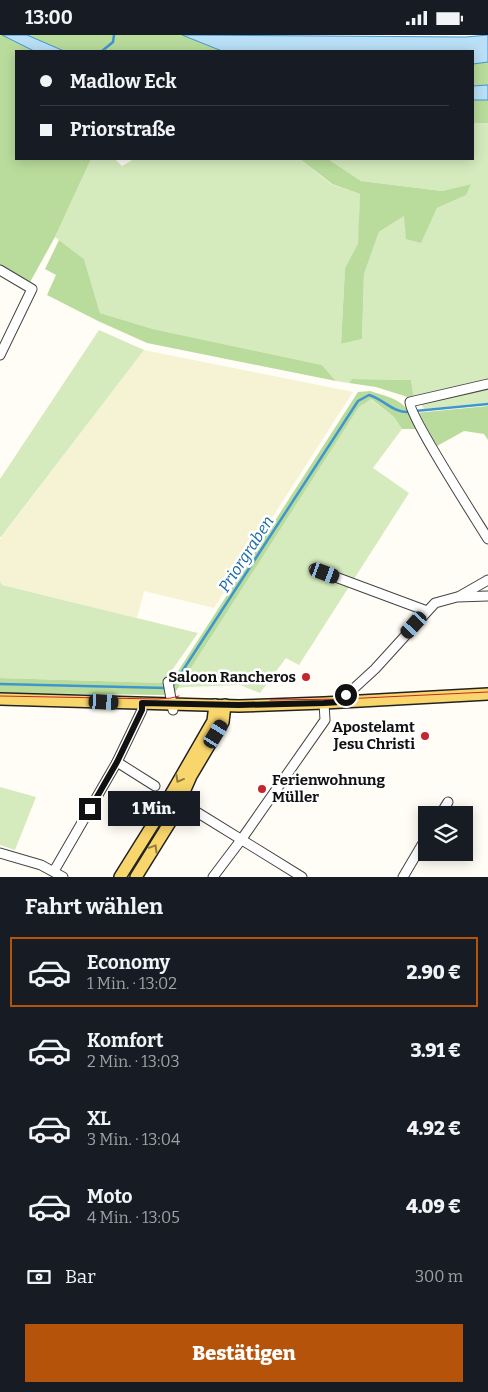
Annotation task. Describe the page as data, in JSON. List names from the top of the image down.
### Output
{
  "water": ["Priorgraben"],
  "places": ["Saloon Rancheros", "Apostelamt Jesu Christi", "Ferienwohnung Müller"],
  "page": {
    "status": "13:00",
    "banner": ["Madlow Eck", "Priorstraße"],
    "bubble": "1 Min.",
    "heading": "Fahrt wählen",
    "list": [
      {
        "name": "Economy",
        "note": "1 Min. · 13:02",
        "value": "2.90 €"
      },
      {
        "name": "Komfort",
        "note": "2 Min. · 13:03",
        "value": "3.91 €"
      },
      {
        "name": "XL",
        "note": "3 Min. · 13:04",
        "value": "4.92 €"
      },
      {
        "name": "Moto",
        "note": "4 Min. · 13:05",
        "value": "4.09 €"
      }
    ],
    "pay": ["Bar", "300 m"],
    "buttons": "Bestätigen"
  }
}
